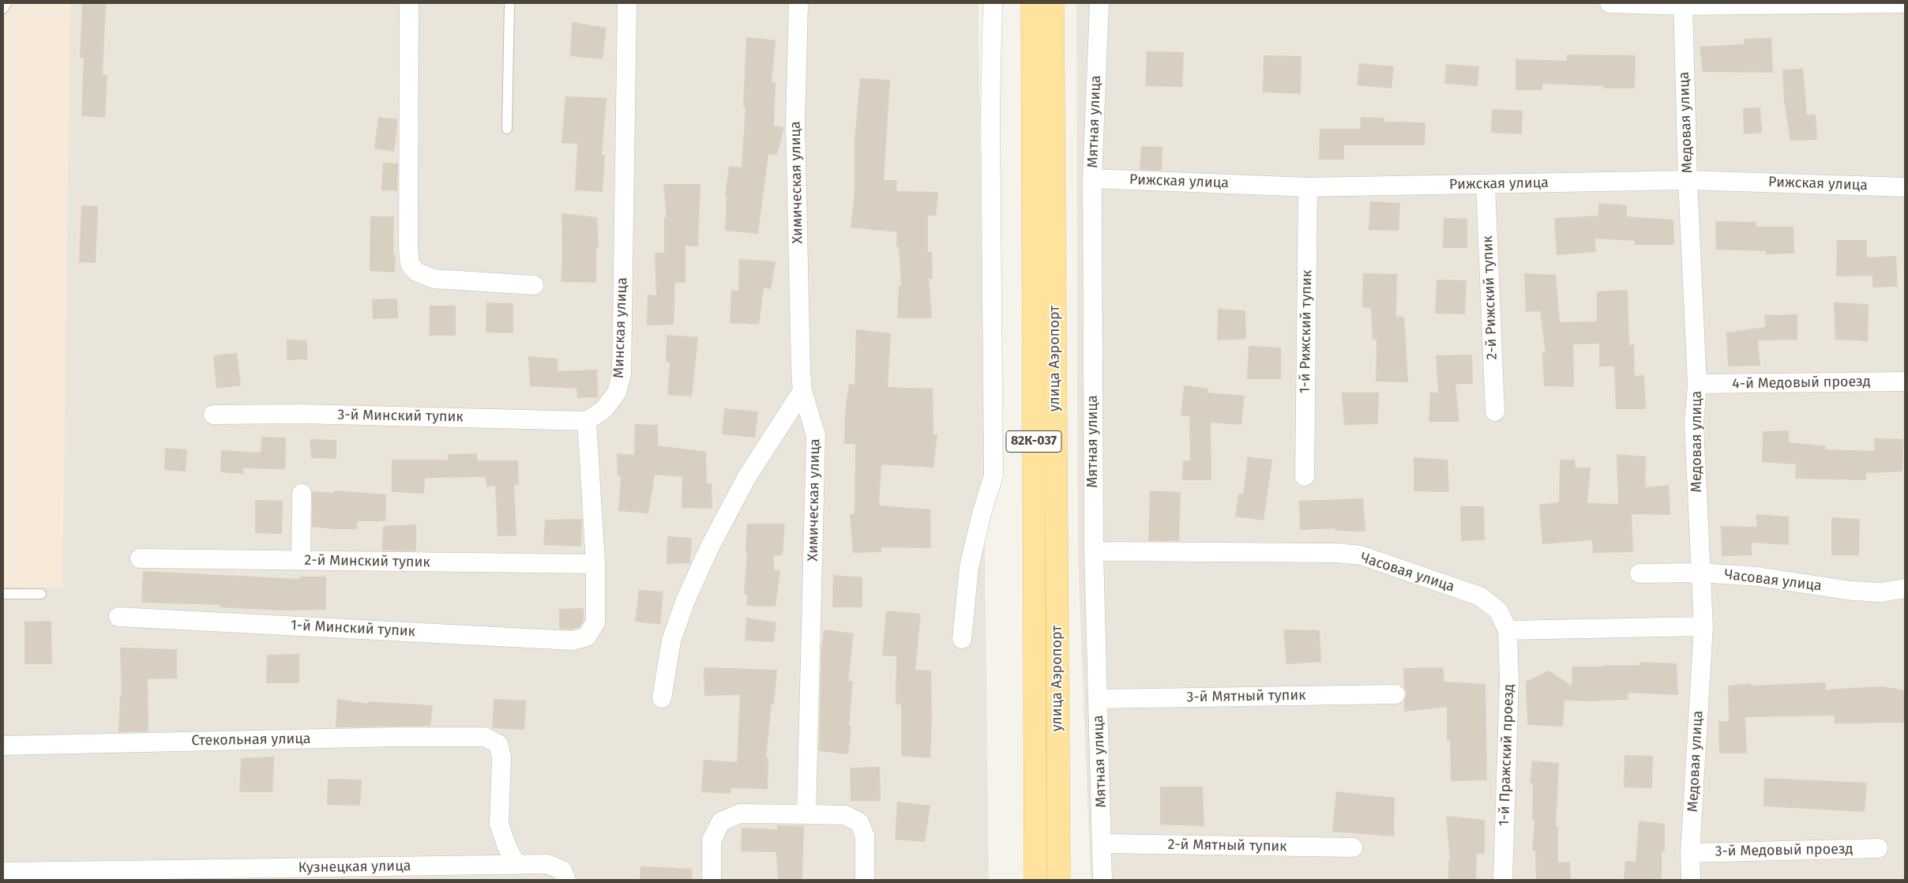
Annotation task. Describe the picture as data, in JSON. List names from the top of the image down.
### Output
{
  "streets": {
    "main road": ["улица Аэропорт", "82К-037"],
    "street": [
      "Мятная улица",
      "Медовая улица",
      "Рижская улица",
      "Химическая улица",
      "2-й Рижский тупик",
      "Минская улица",
      "1-й Рижский тупик",
      "4-й Медовый проезд",
      "3-й Минский тупик",
      "2-й Минский тупик",
      "Часовая улица",
      "1-й Минский тупик",
      "3-й Мятный тупик",
      "Стекольная улица",
      "1-й Пражский проезд",
      "2-й Мятный тупик",
      "3-й Медовый проезд",
      "Кузнецкая улица"
    ]
  },
  "crossings": [
    ["Мятная улица", "Рижская улица"],
    ["Мятная улица", "Часовая улица"],
    ["Мятная улица", "3-й Мятный тупик"],
    ["Мятная улица", "2-й Мятный тупик"],
    ["Медовая улица", "Рижская улица"],
    ["Медовая улица", "4-й Медовый проезд"],
    ["Медовая улица", "Часовая улица"],
    ["Медовая улица", "3-й Медовый проезд"],
    ["Рижская улица", "2-й Рижский тупик"],
    ["Рижская улица", "1-й Рижский тупик"],
    ["Минская улица", "3-й Минский тупик"],
    ["2-й Минский тупик", "1-й Минский тупик"],
    ["Часовая улица", "1-й Пражский проезд"],
    ["Стекольная улица", "Кузнецкая улица"]
  ]
}
